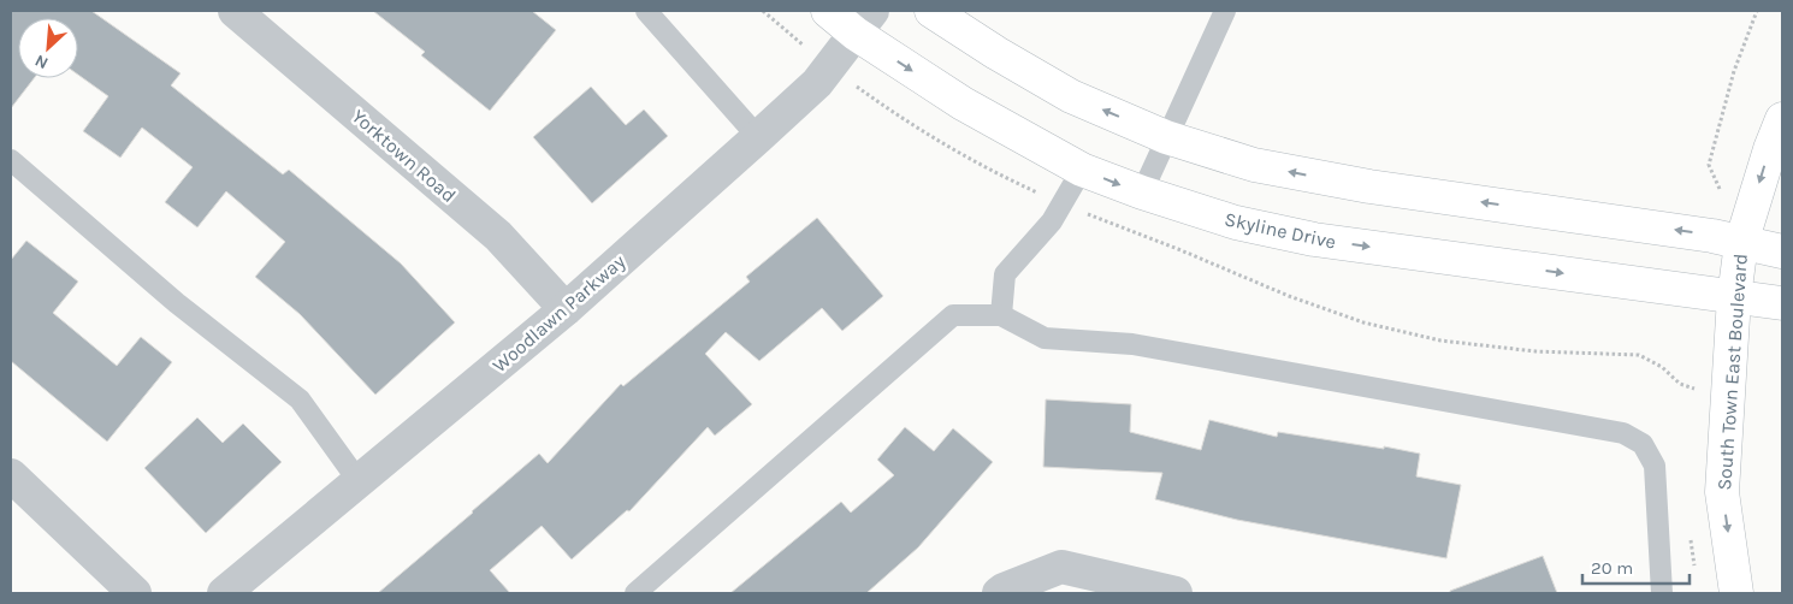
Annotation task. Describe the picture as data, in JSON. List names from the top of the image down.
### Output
{
  "streets": {
    "main road": ["Skyline Drive", "South Town East Boulevard"],
    "street": ["Yorktown Road", "Woodlawn Parkway"]
  },
  "crossings": [
    ["Yorktown Road", "Woodlawn Parkway"],
    ["Skyline Drive", "Woodlawn Parkway"],
    ["Skyline Drive", "South Town East Boulevard"]
  ],
  "one_way": ["South Town East Boulevard"],
  "scale_bar": "20 m",
  "north": "bottom left"
}
